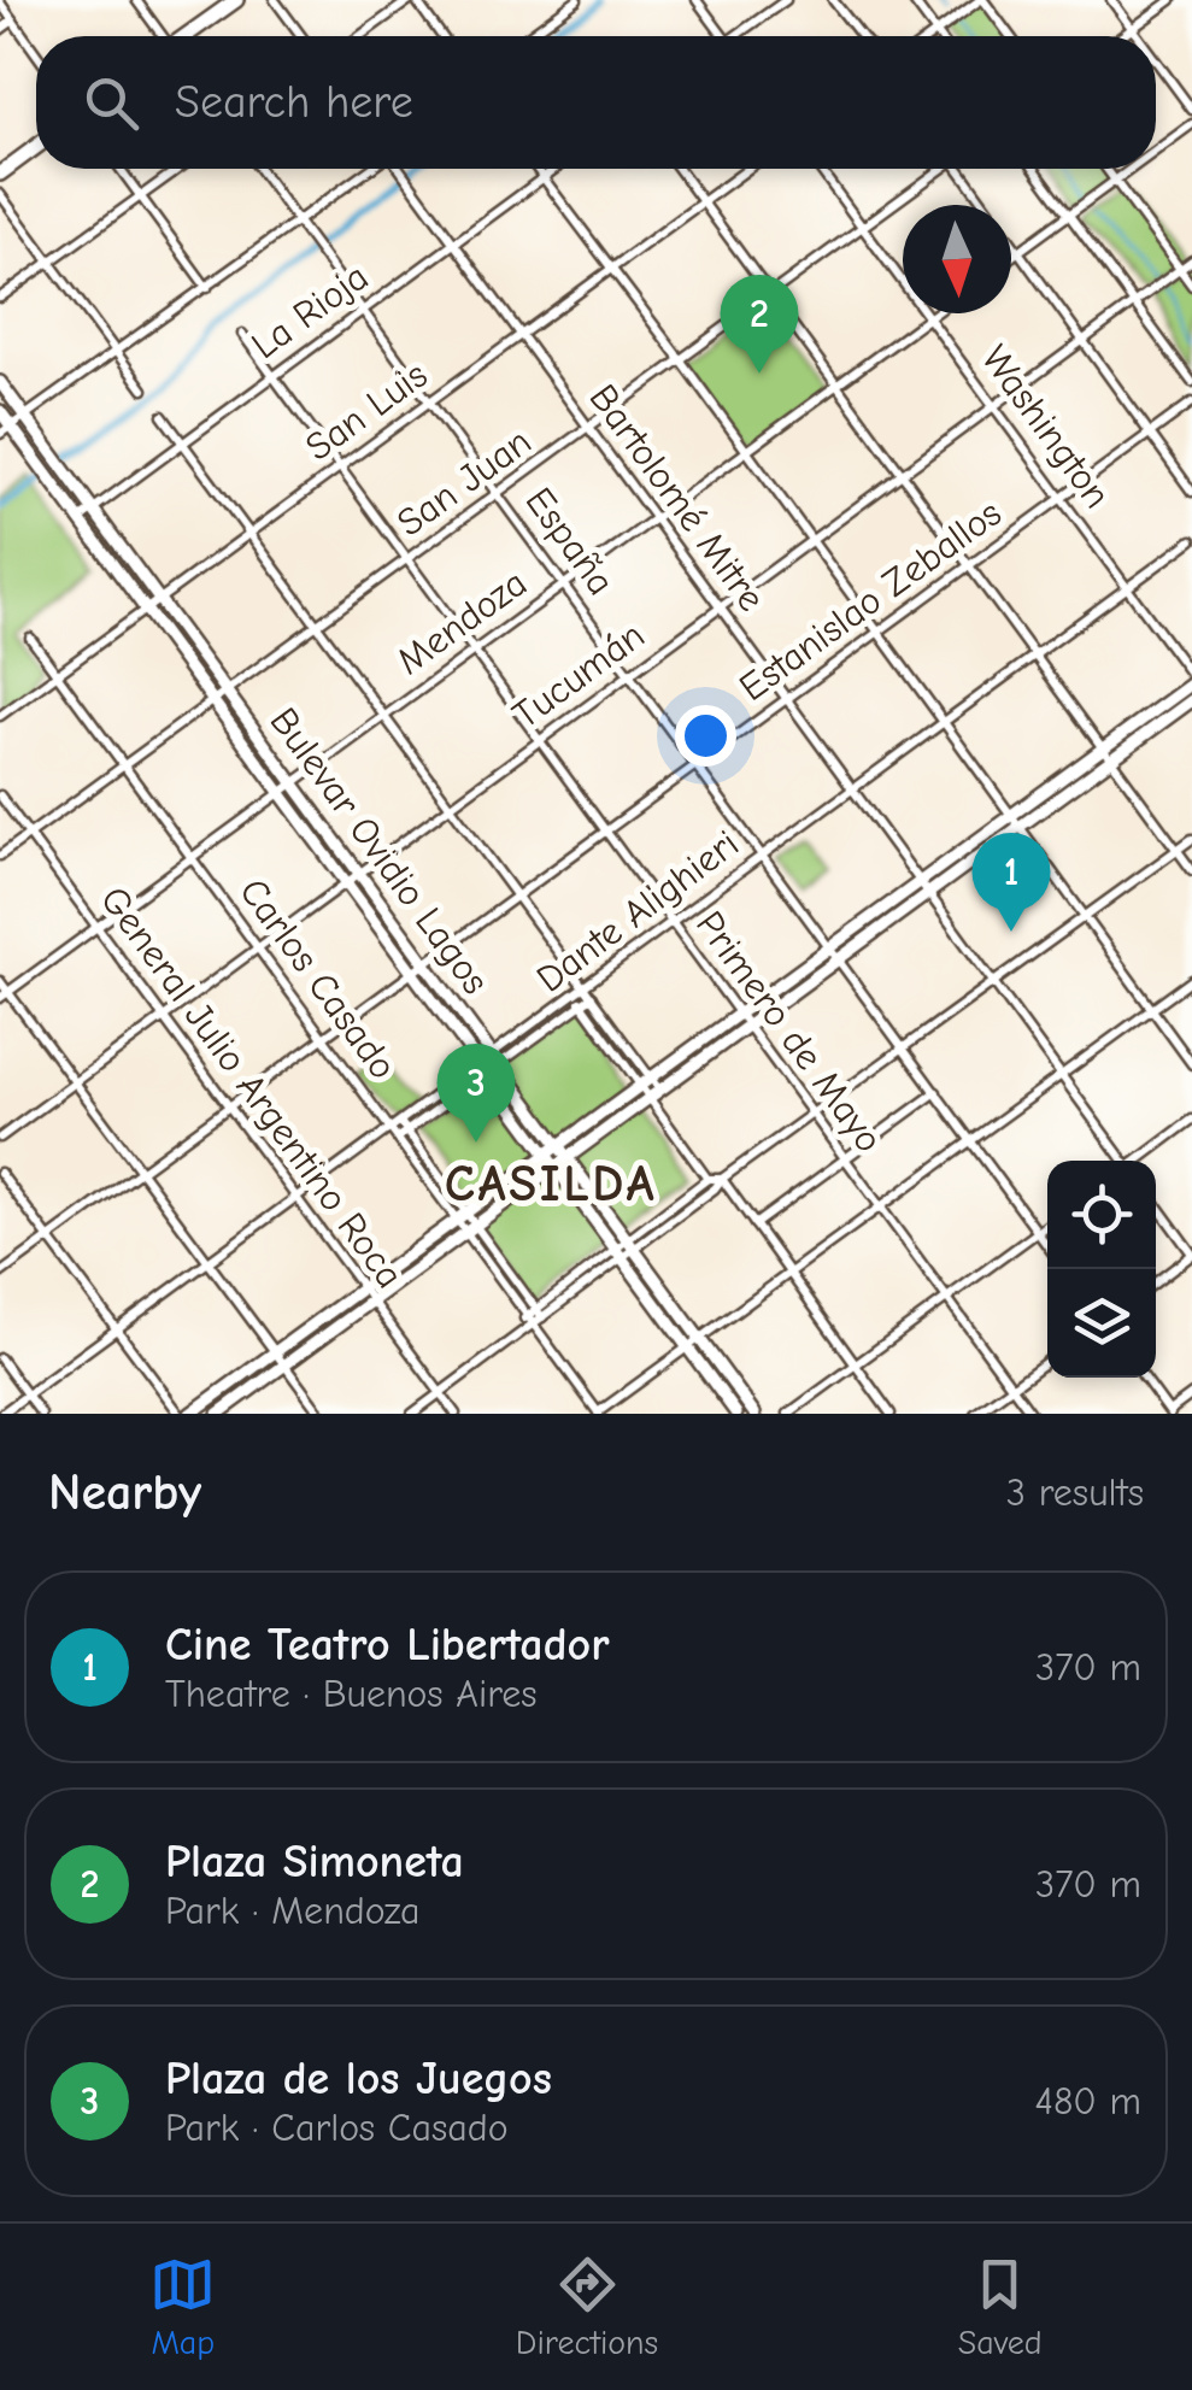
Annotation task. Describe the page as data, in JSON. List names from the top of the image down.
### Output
{
  "streets": {
    "main road": ["Bulevar Ovidio Lagos"],
    "street": [
      "La Rioja",
      "San Luis",
      "Washington",
      "San Juan",
      "Bartolomé Mitre",
      "España",
      "Estanislao Zeballos",
      "Mendoza",
      "Tucumán",
      "Dante Alighieri",
      "Carlos Casado",
      "Primero de Mayo",
      "General Julio Argentino Roca"
    ]
  },
  "crossings": [
    ["La Rioja", "Bartolomé Mitre"],
    ["La Rioja", "España"],
    ["La Rioja", "Bulevar Ovidio Lagos"],
    ["La Rioja", "Primero de Mayo"],
    ["San Luis", "Bartolomé Mitre"],
    ["San Luis", "España"],
    ["San Luis", "Bulevar Ovidio Lagos"],
    ["San Luis", "Carlos Casado"],
    ["San Luis", "Primero de Mayo"],
    ["Washington", "San Juan"],
    ["Washington", "Estanislao Zeballos"],
    ["Washington", "Mendoza"],
    ["Washington", "Tucumán"],
    ["Washington", "Dante Alighieri"],
    ["San Juan", "Bartolomé Mitre"],
    ["San Juan", "España"],
    ["San Juan", "Bulevar Ovidio Lagos"],
    ["San Juan", "Carlos Casado"],
    ["San Juan", "Primero de Mayo"],
    ["San Juan", "General Julio Argentino Roca"],
    ["Bartolomé Mitre", "Estanislao Zeballos"],
    ["Bartolomé Mitre", "Mendoza"],
    ["Bartolomé Mitre", "Tucumán"],
    ["Bartolomé Mitre", "Dante Alighieri"],
    ["España", "Estanislao Zeballos"],
    ["España", "Mendoza"],
    ["España", "Tucumán"],
    ["España", "Dante Alighieri"],
    ["Estanislao Zeballos", "Bulevar Ovidio Lagos"],
    ["Estanislao Zeballos", "Carlos Casado"],
    ["Estanislao Zeballos", "Primero de Mayo"],
    ["Estanislao Zeballos", "General Julio Argentino Roca"],
    ["Mendoza", "Bulevar Ovidio Lagos"],
    ["Mendoza", "Carlos Casado"],
    ["Mendoza", "Primero de Mayo"],
    ["Mendoza", "General Julio Argentino Roca"],
    ["Tucumán", "Bulevar Ovidio Lagos"],
    ["Tucumán", "Carlos Casado"],
    ["Tucumán", "Primero de Mayo"],
    ["Tucumán", "General Julio Argentino Roca"],
    ["Bulevar Ovidio Lagos", "Dante Alighieri"],
    ["Dante Alighieri", "Carlos Casado"],
    ["Dante Alighieri", "Primero de Mayo"],
    ["Dante Alighieri", "General Julio Argentino Roca"]
  ],
  "districts": ["CASILDA"],
  "north": "bottom",
  "page": {
    "search": "Search here",
    "pins": ["2", "1", "3"],
    "heading": ["Nearby", "3 results"],
    "list": [
      {
        "mark": "1",
        "name": "Cine Teatro Libertador",
        "note": "Theatre · Buenos Aires",
        "value": "370 m"
      },
      {
        "mark": "2",
        "name": "Plaza Simoneta",
        "note": "Park · Mendoza",
        "value": "370 m"
      },
      {
        "mark": "3",
        "name": "Plaza de los Juegos",
        "note": "Park · Carlos Casado",
        "value": "480 m"
      }
    ],
    "nav": ["Map", "Directions", "Saved"]
  }
}
